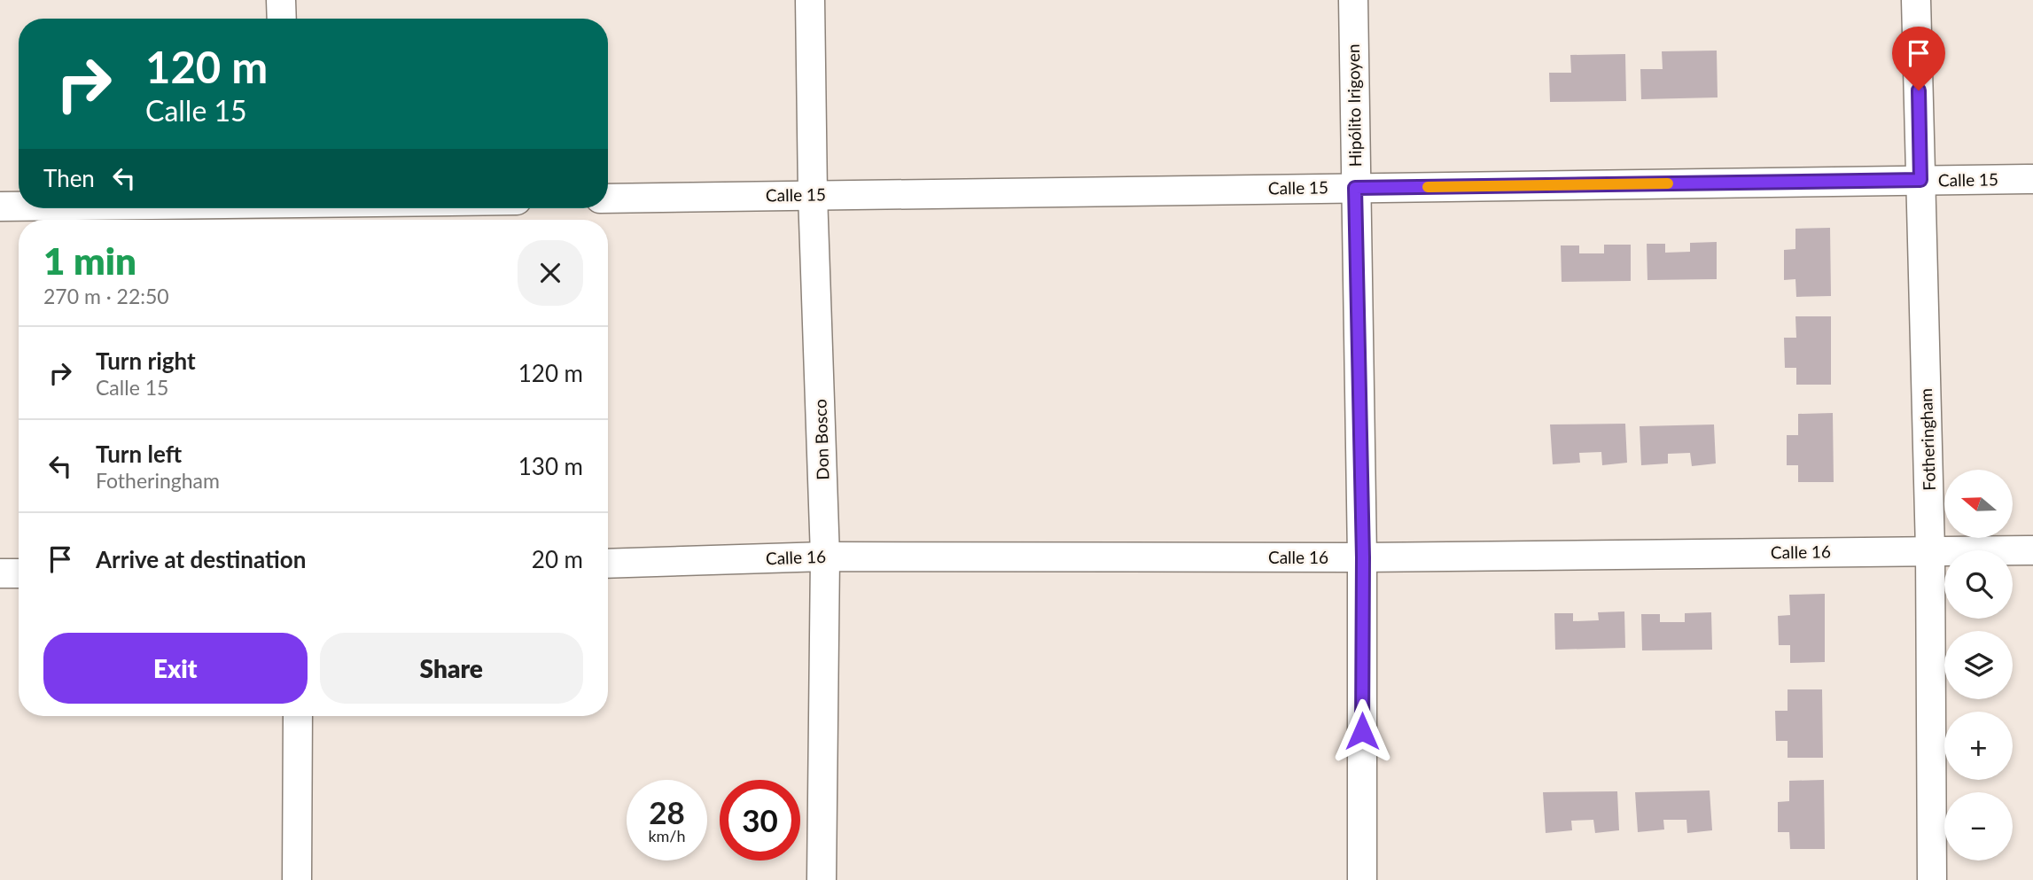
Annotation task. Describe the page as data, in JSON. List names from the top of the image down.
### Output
{
  "streets": {
    "street": [
      "Hipólito Irigoyen",
      "Calle 15",
      "Don Bosco",
      "Fotheringham",
      "Calle 16"
    ]
  },
  "crossings": [
    ["Hipólito Irigoyen", "Calle 15"],
    ["Hipólito Irigoyen", "Calle 16"],
    ["Calle 15", "Don Bosco"],
    ["Calle 15", "Fotheringham"],
    ["Don Bosco", "Calle 16"],
    ["Fotheringham", "Calle 16"]
  ],
  "north": "left",
  "page": {
    "turn": ["120 m", "Calle 15"],
    "then": "Then",
    "heading": ["1 min", "270 m · 22:50"],
    "list": [
      {
        "name": "Turn right",
        "note": "Calle 15",
        "value": "120 m"
      },
      {
        "name": "Turn left",
        "note": "Fotheringham",
        "value": "130 m"
      },
      {
        "name": "Arrive at destination",
        "value": "20 m"
      }
    ],
    "map_buttons": ["+", "−"],
    "buttons": ["Exit", "Share"],
    "speed": "28 km/h",
    "limit": "30"
  }
}
